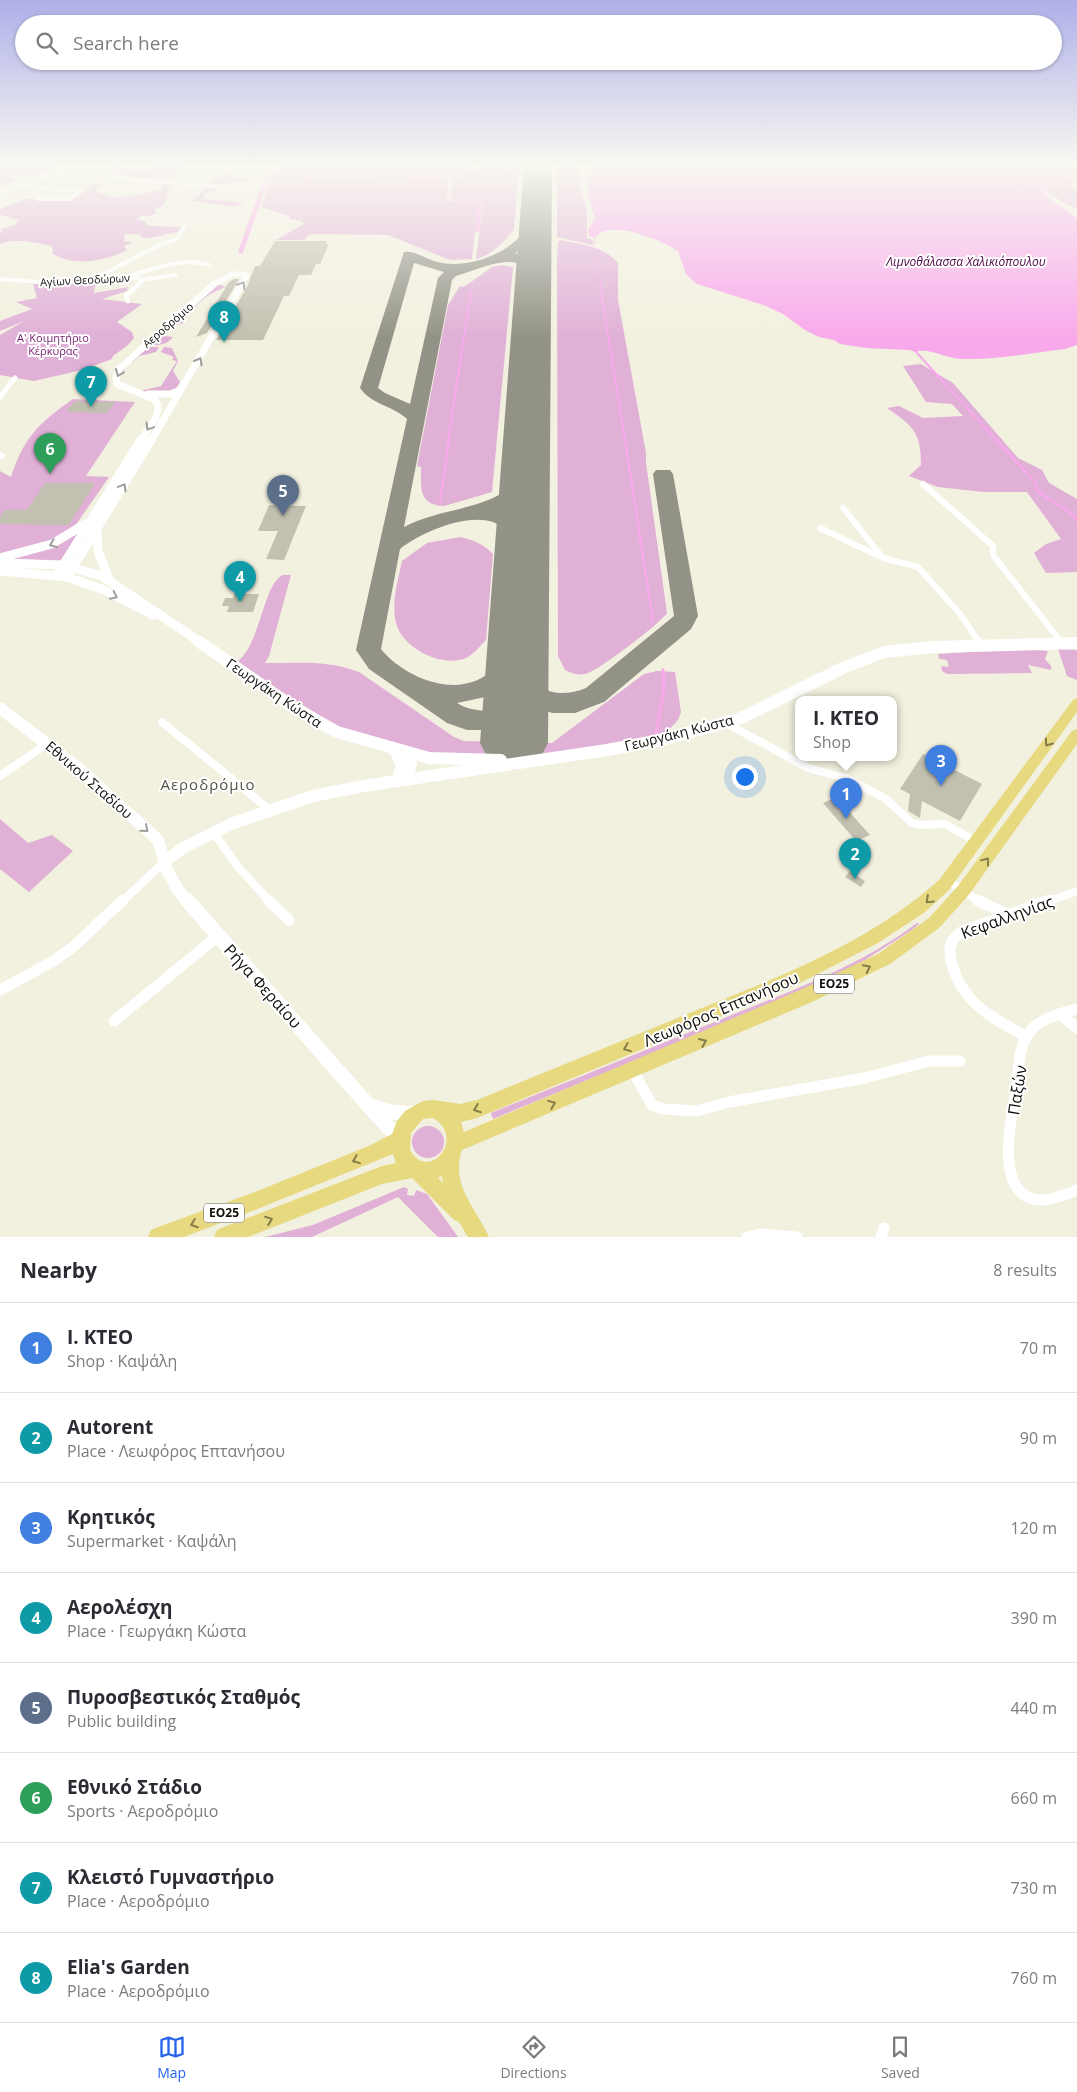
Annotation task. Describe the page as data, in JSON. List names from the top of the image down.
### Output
{
  "streets": {
    "main road": [
      "Αεροδρόμιο",
      "Γεωργάκη Κώστα",
      "Εθνικού Σταδίου",
      "ΕΟ25",
      "Ρήγα Φεραίου",
      "Λεωφόρος Επτανήσου"
    ],
    "street": ["Αγίων Θεοδώρων", "Κεφαλληνίας", "Παξών"]
  },
  "crossings": [
    ["Αεροδρόμιο", "Γεωργάκη Κώστα"],
    ["Γεωργάκη Κώστα", "Εθνικού Σταδίου"],
    ["Γεωργάκη Κώστα", "Ρήγα Φεραίου"],
    ["Εθνικού Σταδίου", "Ρήγα Φεραίου"],
    ["Κεφαλληνίας", "Παξών"],
    ["ΕΟ25", "Ρήγα Φεραίου"],
    ["ΕΟ25", "Λεωφόρος Επτανήσου"],
    ["Ρήγα Φεραίου", "Λεωφόρος Επτανήσου"]
  ],
  "one_way": ["Εθνικού Σταδίου"],
  "districts": ["Αεροδρόμιο"],
  "water": ["Λιμνοθάλασσα Χαλικιόπουλου"],
  "parks": ["Α' Κοιμητήριο Κέρκυρας"],
  "page": {
    "search": "Search here",
    "pins": [
      "8",
      "7",
      "6",
      "5",
      "4",
      "3",
      "1",
      "2"
    ],
    "popup": ["Ι. ΚΤΕΟ", "Shop"],
    "heading": ["Nearby", "8 results"],
    "list": [
      {
        "mark": "1",
        "name": "Ι. ΚΤΕΟ",
        "note": "Shop · Καψάλη",
        "value": "70 m"
      },
      {
        "mark": "2",
        "name": "Autorent",
        "note": "Place · Λεωφόρος Επτανήσου",
        "value": "90 m"
      },
      {
        "mark": "3",
        "name": "Κρητικός",
        "note": "Supermarket · Καψάλη",
        "value": "120 m"
      },
      {
        "mark": "4",
        "name": "Αερολέσχη",
        "note": "Place · Γεωργάκη Κώστα",
        "value": "390 m"
      },
      {
        "mark": "5",
        "name": "Πυροσβεστικός Σταθμός",
        "note": "Public building",
        "value": "440 m"
      },
      {
        "mark": "6",
        "name": "Εθνικό Στάδιο",
        "note": "Sports · Αεροδρόμιο",
        "value": "660 m"
      },
      {
        "mark": "7",
        "name": "Κλειστό Γυμναστήριο",
        "note": "Place · Αεροδρόμιο",
        "value": "730 m"
      },
      {
        "mark": "8",
        "name": "Elia's Garden",
        "note": "Place · Αεροδρόμιο",
        "value": "760 m"
      }
    ],
    "nav": ["Map", "Directions", "Saved"]
  }
}
